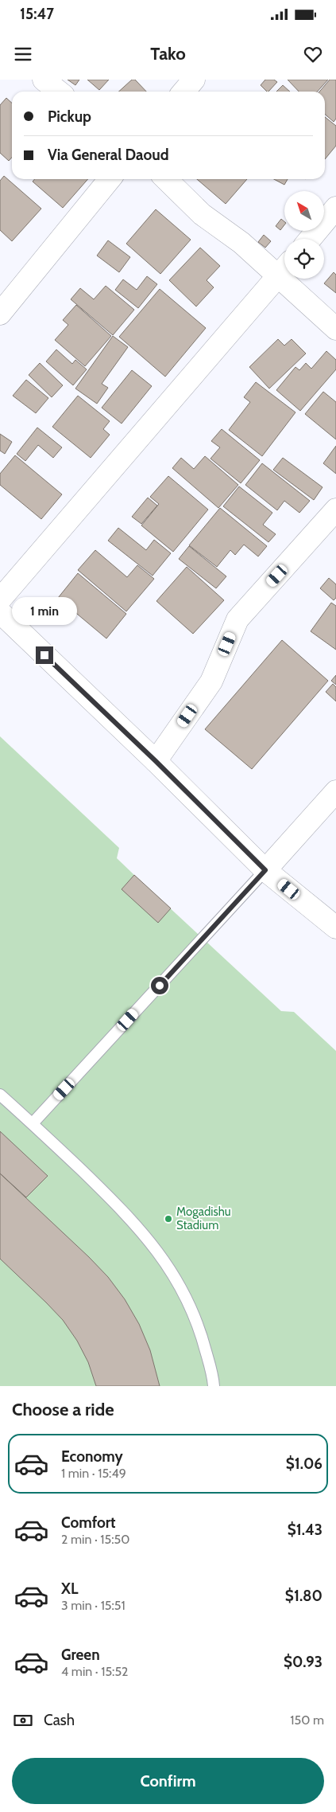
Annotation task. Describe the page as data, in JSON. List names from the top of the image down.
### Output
{
  "places": ["Mogadishu Stadium"],
  "north": "top left",
  "page": {
    "status": "15:47",
    "header": "Tako",
    "banner": ["Pickup", "Via General Daoud"],
    "bubble": "1 min",
    "heading": "Choose a ride",
    "list": [
      {
        "name": "Economy",
        "note": "1 min · 15:49",
        "value": "$1.06"
      },
      {
        "name": "Comfort",
        "note": "2 min · 15:50",
        "value": "$1.43"
      },
      {
        "name": "XL",
        "note": "3 min · 15:51",
        "value": "$1.80"
      },
      {
        "name": "Green",
        "note": "4 min · 15:52",
        "value": "$0.93"
      }
    ],
    "pay": ["Cash", "150 m"],
    "buttons": "Confirm"
  }
}
